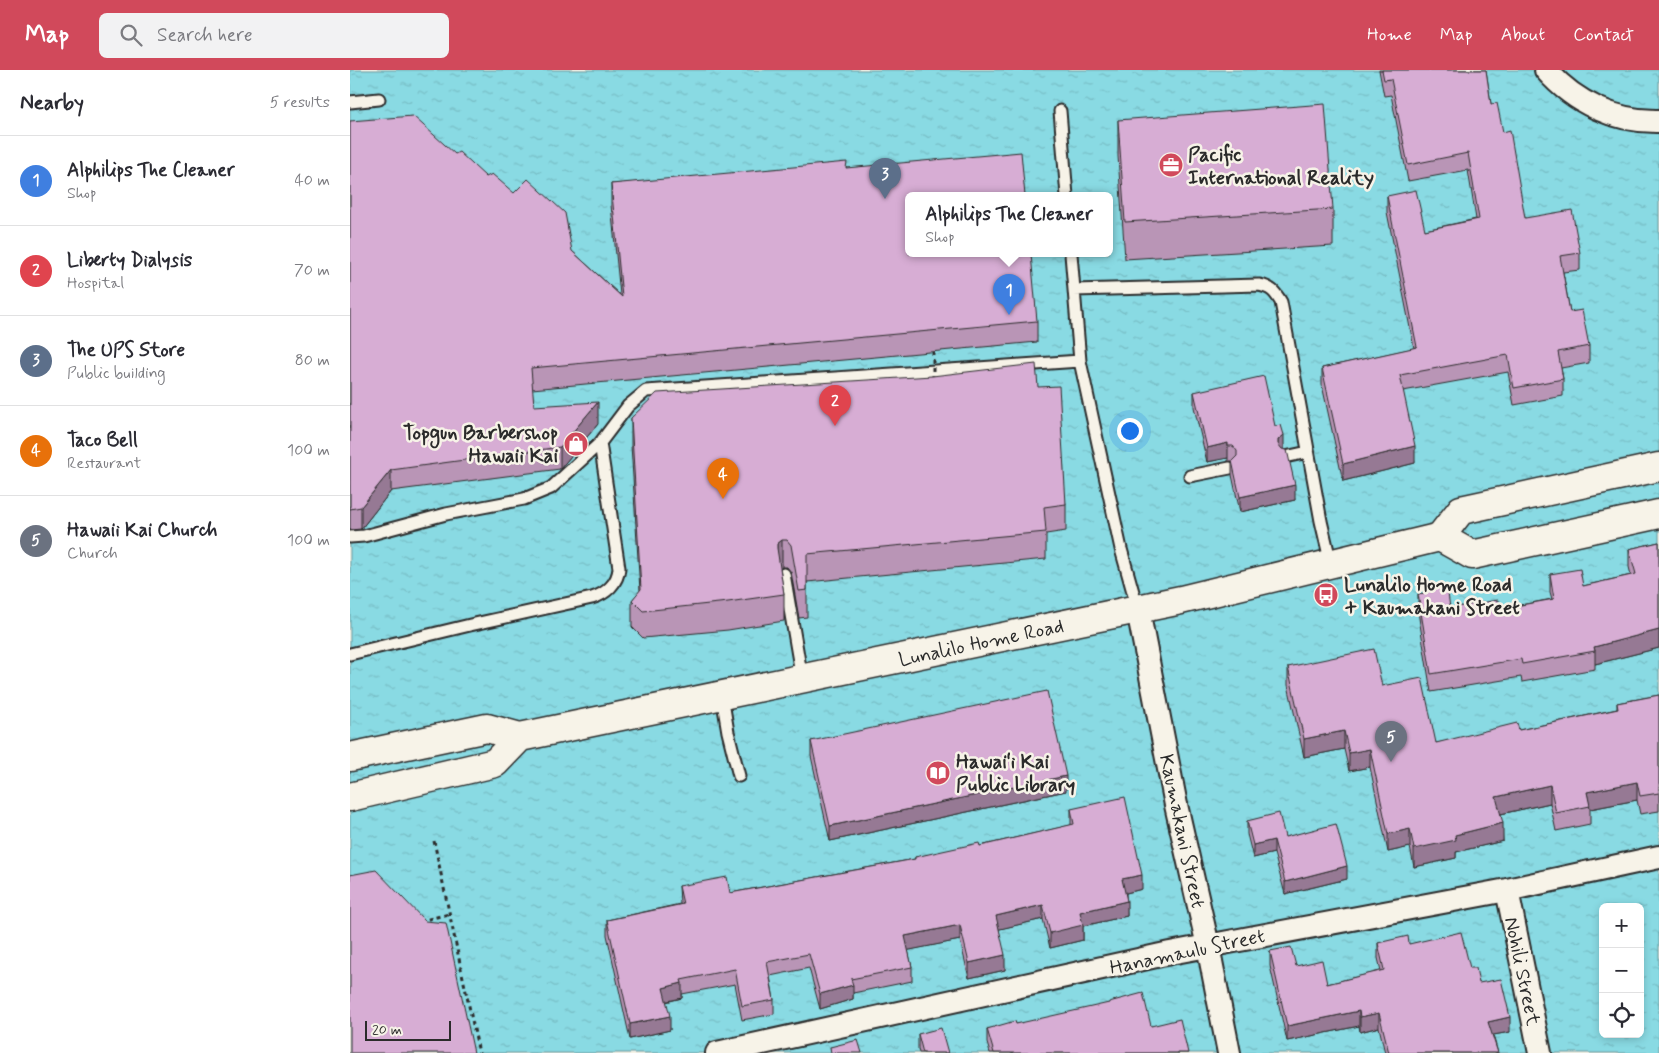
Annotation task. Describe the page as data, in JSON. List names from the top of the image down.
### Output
{
  "streets": {
    "main road": ["Lunalilo Home Road"],
    "street": ["Kaumakani Street", "Hanamaulu Street", "Nohili Street"]
  },
  "crossings": [
    ["Lunalilo Home Road", "Kaumakani Street"],
    ["Kaumakani Street", "Hanamaulu Street"],
    ["Hanamaulu Street", "Nohili Street"]
  ],
  "places": {
    "office": ["Pacific International Reality"],
    "shop": ["Topgun Barbershop Hawaii Kai"],
    "bus stop": ["Lunalilo Home Road + Kaumakani Street"],
    "library": ["Hawaiʻi Kai Public Library"]
  },
  "scale_bar": "20 m",
  "page": {
    "header": "Map",
    "search": "Search here",
    "nav": [
      "Home",
      "Map",
      "About",
      "Contact"
    ],
    "heading": ["Nearby", "5 results"],
    "list": [
      {
        "mark": "1",
        "name": "Alphilips The Cleaner",
        "note": "Shop",
        "value": "40 m"
      },
      {
        "mark": "2",
        "name": "Liberty Dialysis",
        "note": "Hospital",
        "value": "70 m"
      },
      {
        "mark": "3",
        "name": "The UPS Store",
        "note": "Public building",
        "value": "80 m"
      },
      {
        "mark": "4",
        "name": "Taco Bell",
        "note": "Restaurant",
        "value": "100 m"
      },
      {
        "mark": "5",
        "name": "Hawaii Kai Church",
        "note": "Church",
        "value": "100 m"
      }
    ],
    "pins": [
      "3",
      "1",
      "2",
      "4",
      "5"
    ],
    "popup": ["Alphilips The Cleaner", "Shop"],
    "map_buttons": ["+", "−"],
    "scale": "20 m"
  }
}
